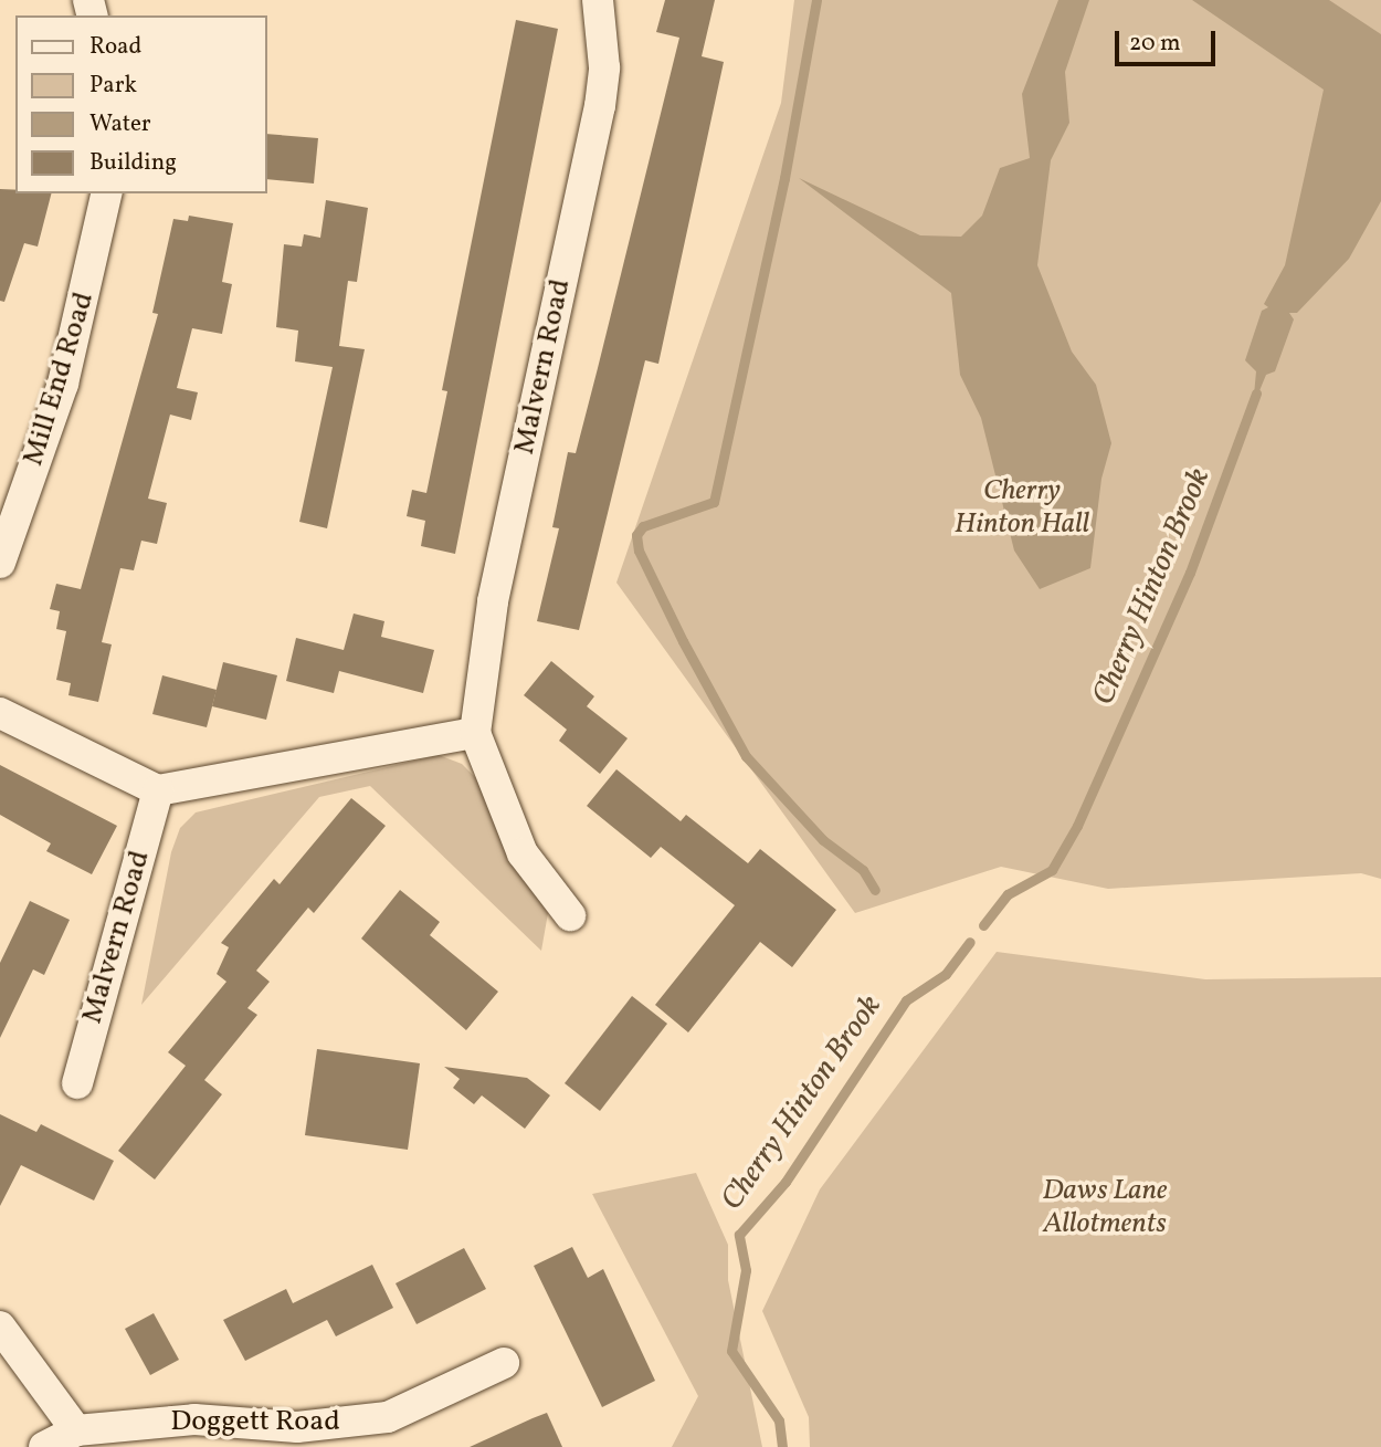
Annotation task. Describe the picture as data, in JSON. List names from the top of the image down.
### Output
{
  "streets": {
    "street": ["Malvern Road", "Mill End Road", "Doggett Road"]
  },
  "water": ["Cherry Hinton Brook"],
  "parks": ["Cherry Hinton Hall", "Daws Lane Allotments"],
  "legend": [
    "Road",
    "Park",
    "Water",
    "Building"
  ],
  "scale_bar": "20 m"
}
